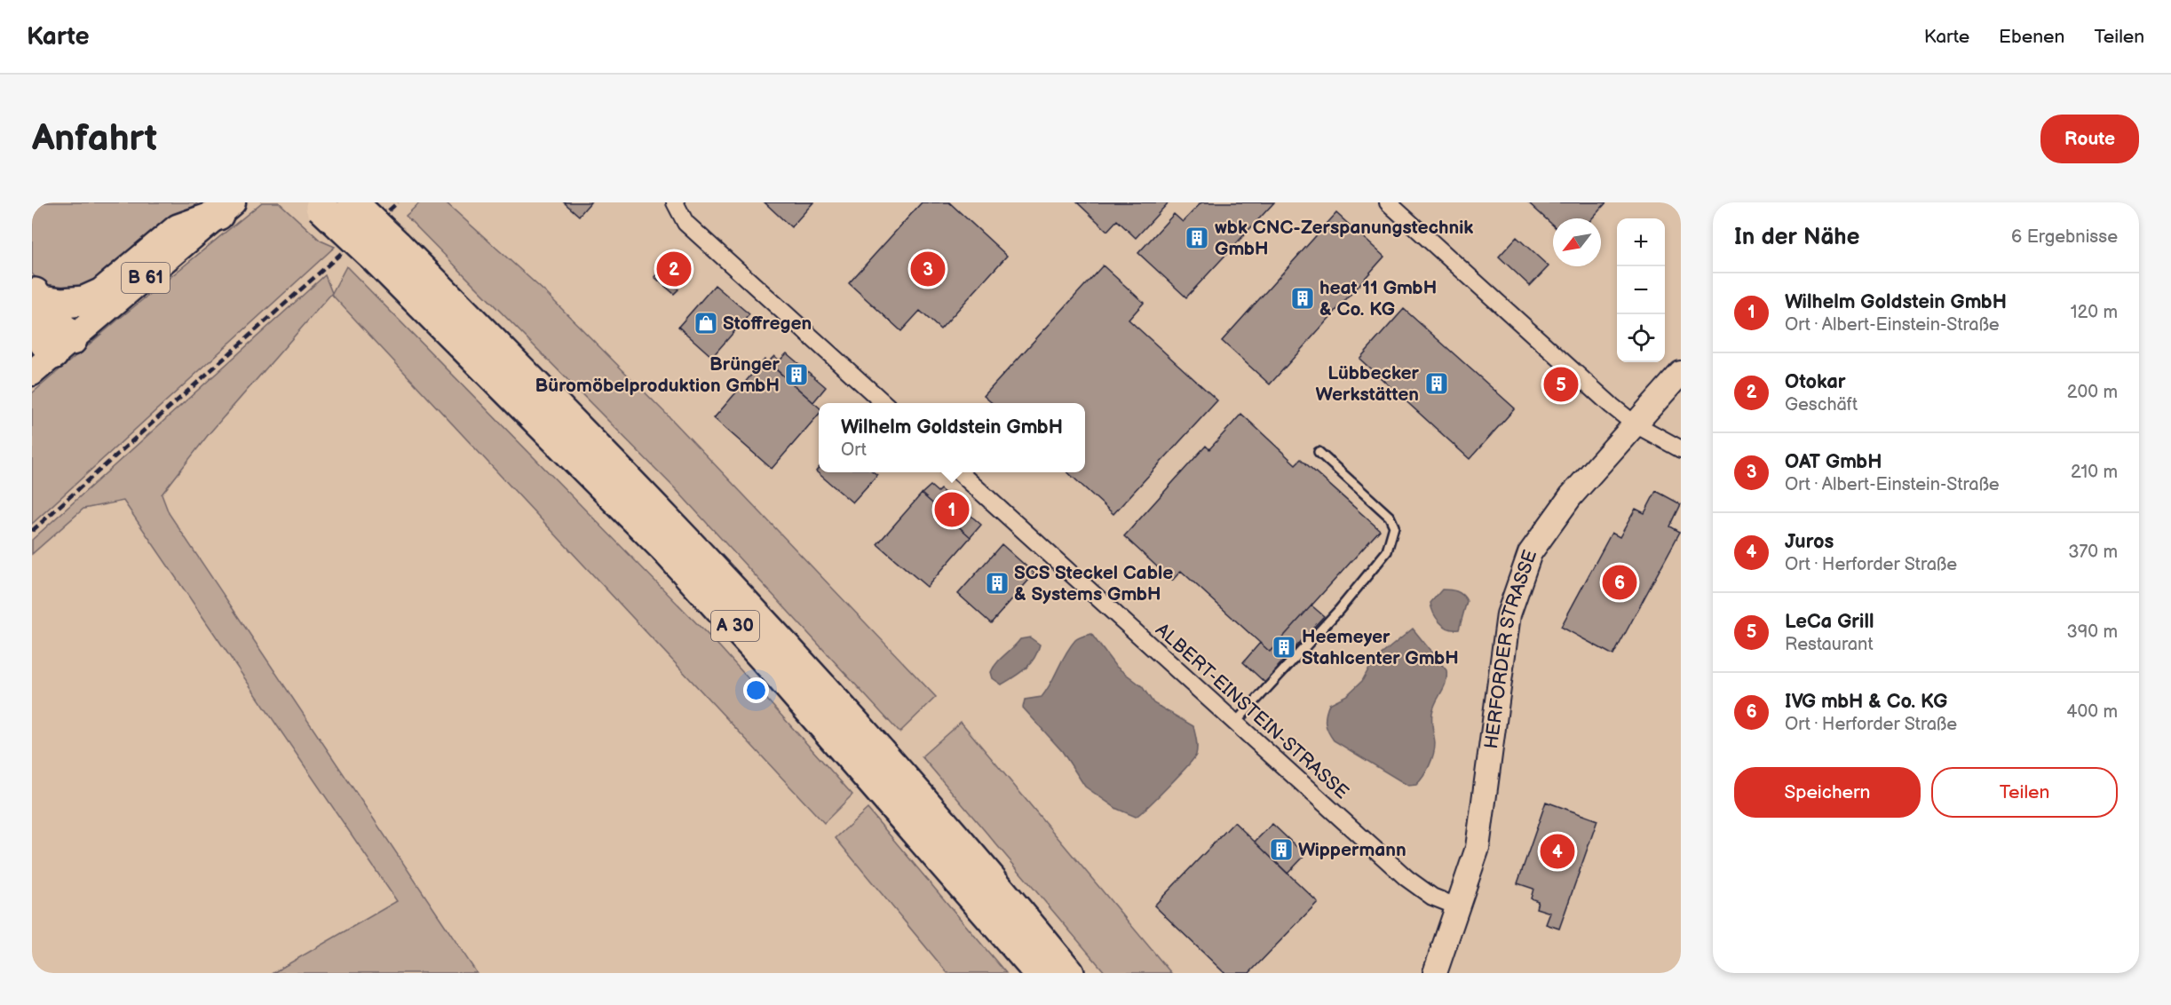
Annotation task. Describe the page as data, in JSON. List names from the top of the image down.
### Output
{
  "streets": {
    "highway": ["A 30"],
    "main road": ["B 61"],
    "street": ["HERFORDER STRASSE", "ALBERT-EINSTEIN-STRASSE"]
  },
  "crossings": [
    ["HERFORDER STRASSE", "ALBERT-EINSTEIN-STRASSE"]
  ],
  "places": {
    "building": [
      "wbk CNC-Zerspanungstechnik GmbH",
      "heat 11 GmbH & Co. KG",
      "Brünger Büromöbelproduktion GmbH",
      "Lübbecker Werkstätten",
      "SCS Steckel Cable & Systems GmbH",
      "Heemeyer Stahlcenter GmbH",
      "Wippermann"
    ],
    "shop": ["Stoffregen"]
  },
  "north": "bottom left",
  "page": {
    "header": "Karte",
    "nav": ["Karte", "Ebenen", "Teilen"],
    "buttons": [
      "Route",
      ["Speichern", "Teilen"]
    ],
    "title": "Anfahrt",
    "heading": ["In der Nähe", "6 Ergebnisse"],
    "map_buttons": ["+", "−"],
    "pins": [
      "2",
      "3",
      "5",
      "1",
      "6",
      "4"
    ],
    "list": [
      {
        "mark": "1",
        "name": "Wilhelm Goldstein GmbH",
        "note": "Ort · Albert-Einstein-Straße",
        "value": "120 m"
      },
      {
        "mark": "2",
        "name": "Otokar",
        "note": "Geschäft",
        "value": "200 m"
      },
      {
        "mark": "3",
        "name": "OAT GmbH",
        "note": "Ort · Albert-Einstein-Straße",
        "value": "210 m"
      },
      {
        "mark": "4",
        "name": "Juros",
        "note": "Ort · Herforder Straße",
        "value": "370 m"
      },
      {
        "mark": "5",
        "name": "LeCa Grill",
        "note": "Restaurant",
        "value": "390 m"
      },
      {
        "mark": "6",
        "name": "IVG mbH & Co. KG",
        "note": "Ort · Herforder Straße",
        "value": "400 m"
      }
    ],
    "popup": ["Wilhelm Goldstein GmbH", "Ort"]
  }
}
